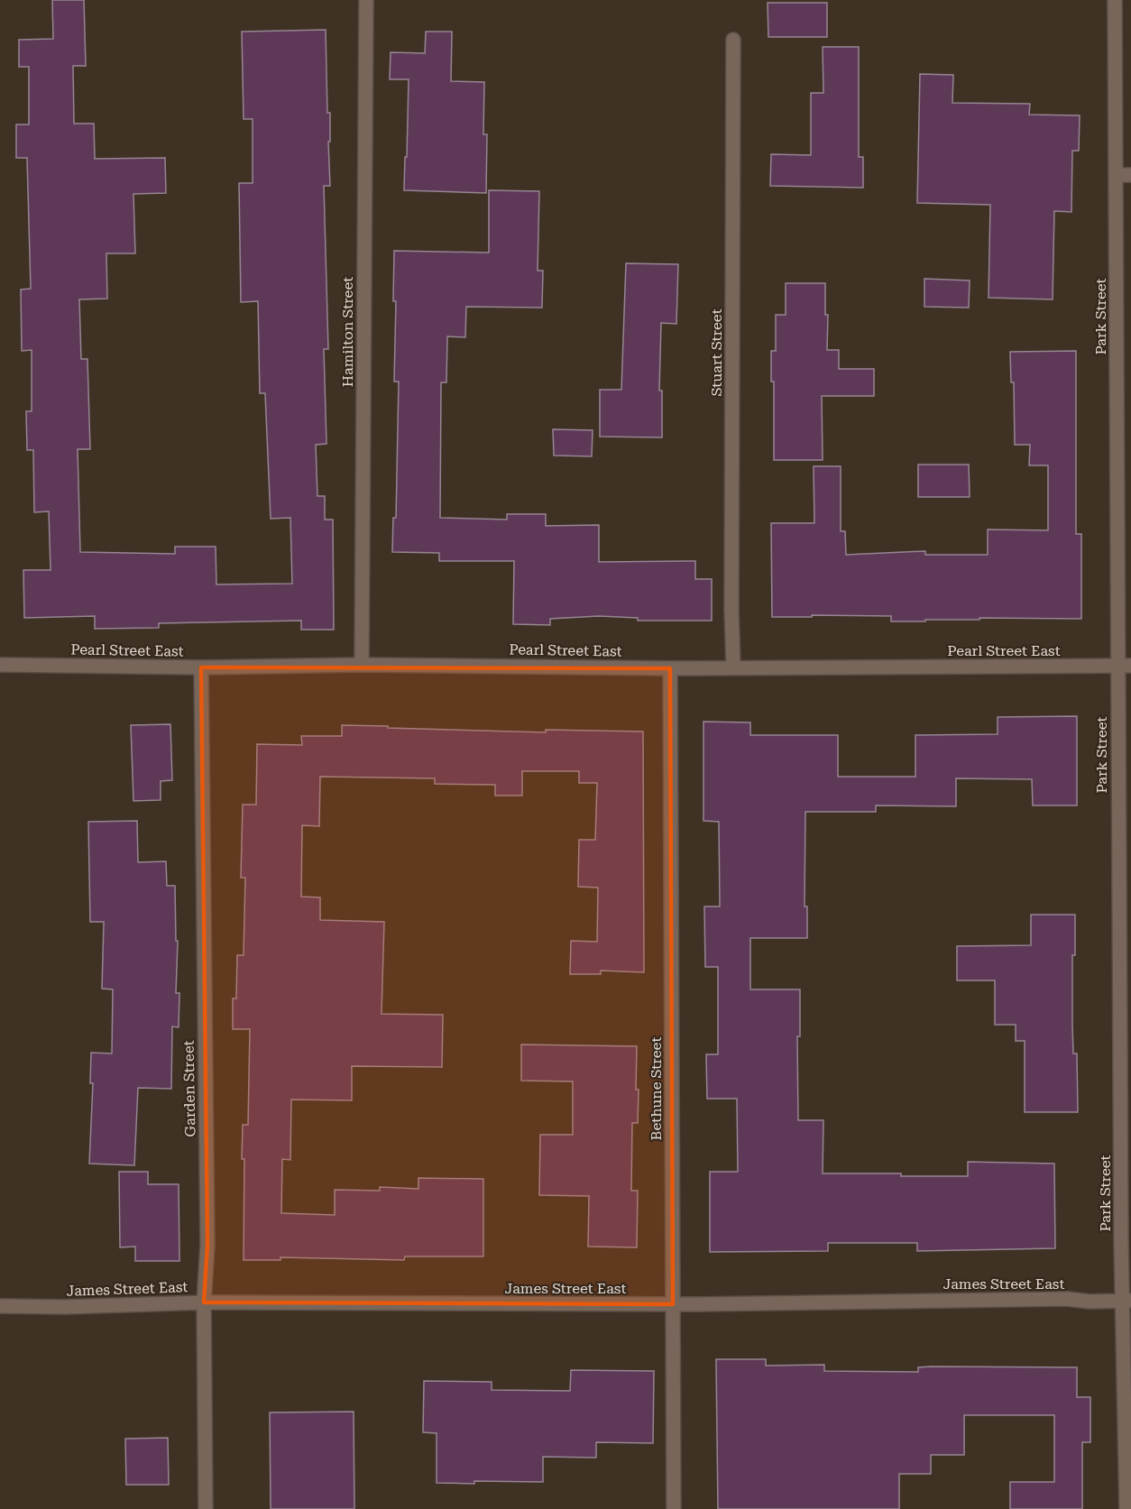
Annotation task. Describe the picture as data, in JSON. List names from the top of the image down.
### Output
{
  "streets": {
    "street": [
      "Park Street",
      "Hamilton Street",
      "Stuart Street",
      "Pearl Street East",
      "Garden Street",
      "Bethune Street",
      "James Street East"
    ]
  },
  "crossings": [
    ["Park Street", "Pearl Street East"],
    ["Park Street", "James Street East"],
    ["Hamilton Street", "Pearl Street East"],
    ["Stuart Street", "Pearl Street East"],
    ["Pearl Street East", "Garden Street"],
    ["Pearl Street East", "Bethune Street"],
    ["Garden Street", "James Street East"],
    ["Bethune Street", "James Street East"]
  ]
}
